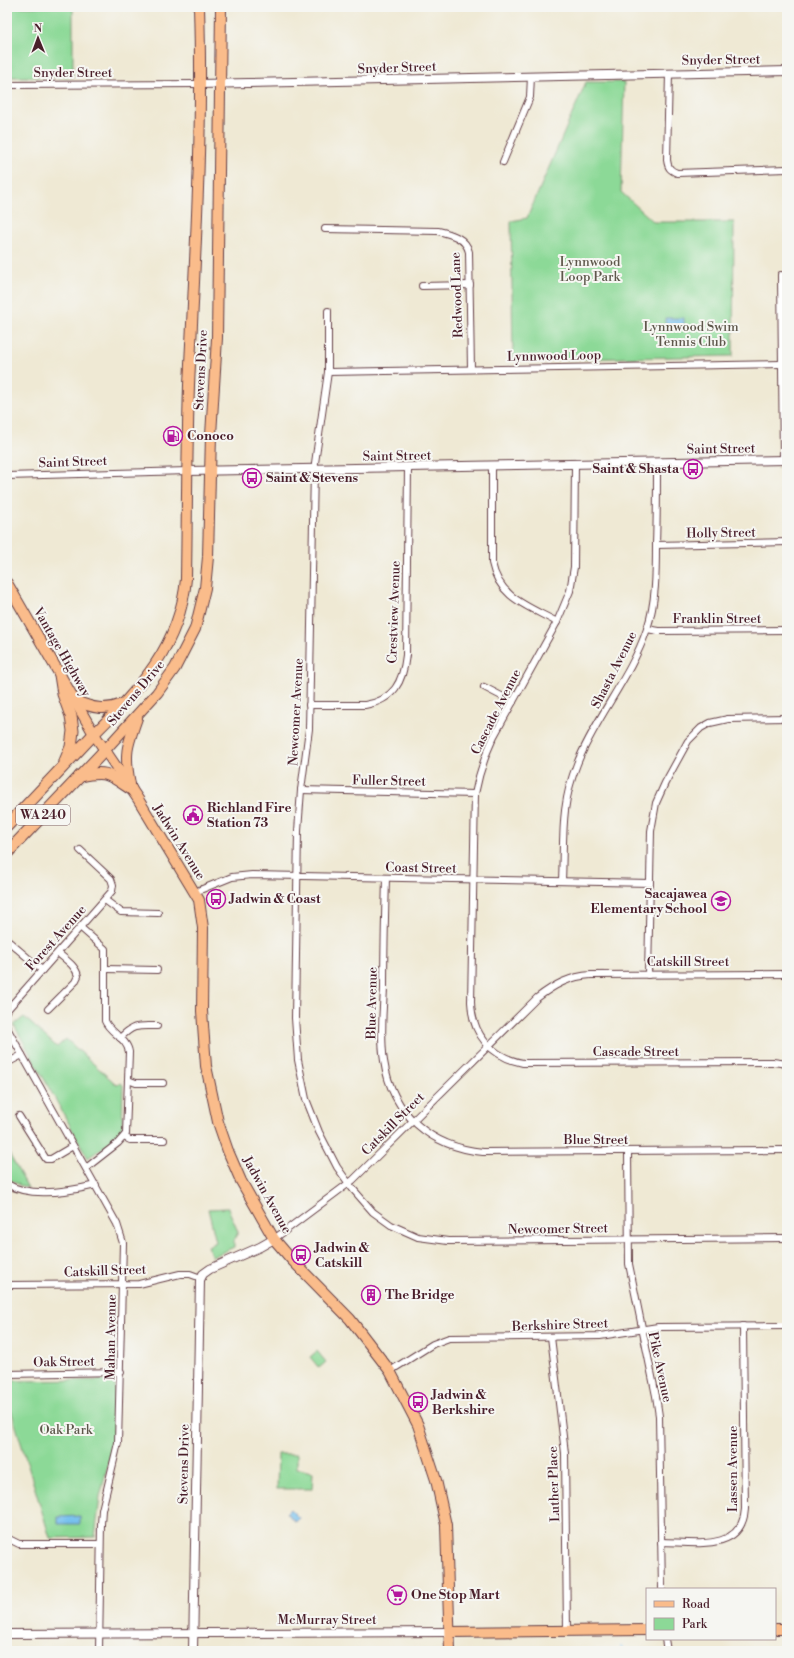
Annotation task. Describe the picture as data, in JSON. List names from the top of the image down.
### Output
{
  "streets": {
    "highway": ["WA 240"],
    "main road": [
      "Stevens Drive",
      "Vantage Highway",
      "Jadwin Avenue",
      "McMurray Street"
    ],
    "street": [
      "Snyder Street",
      "Redwood Lane",
      "Lynnwood Loop",
      "Saint Street",
      "Holly Street",
      "Crestview Avenue",
      "Franklin Street",
      "Shasta Avenue",
      "Newcomer Avenue",
      "Cascade Avenue",
      "Fuller Street",
      "Coast Street",
      "Forest Avenue",
      "Catskill Street",
      "Blue Avenue",
      "Cascade Street",
      "Blue Street",
      "Newcomer Street",
      "Berkshire Street",
      "Mahan Avenue",
      "Oak Street",
      "Pike Avenue",
      "Lassen Avenue",
      "Luther Place"
    ]
  },
  "crossings": [
    ["Snyder Street", "Stevens Drive"],
    ["Redwood Lane", "Lynnwood Loop"],
    ["Stevens Drive", "Saint Street"],
    ["Stevens Drive", "Vantage Highway"],
    ["Stevens Drive", "WA 240"],
    ["Stevens Drive", "Jadwin Avenue"],
    ["Stevens Drive", "Catskill Street"],
    ["Stevens Drive", "McMurray Street"],
    ["Saint Street", "Crestview Avenue"],
    ["Saint Street", "Shasta Avenue"],
    ["Saint Street", "Newcomer Avenue"],
    ["Saint Street", "Cascade Avenue"],
    ["Holly Street", "Shasta Avenue"],
    ["Crestview Avenue", "Newcomer Avenue"],
    ["Franklin Street", "Shasta Avenue"],
    ["Vantage Highway", "WA 240"],
    ["Vantage Highway", "Jadwin Avenue"],
    ["Shasta Avenue", "Coast Street"],
    ["Newcomer Avenue", "Fuller Street"],
    ["Newcomer Avenue", "Coast Street"],
    ["Newcomer Avenue", "Catskill Street"],
    ["Newcomer Avenue", "Newcomer Street"],
    ["Cascade Avenue", "Fuller Street"],
    ["Cascade Avenue", "Coast Street"],
    ["Cascade Avenue", "Catskill Street"],
    ["Cascade Avenue", "Cascade Street"],
    ["WA 240", "Jadwin Avenue"],
    ["Jadwin Avenue", "Coast Street"],
    ["Jadwin Avenue", "Catskill Street"],
    ["Jadwin Avenue", "Berkshire Street"],
    ["Jadwin Avenue", "McMurray Street"],
    ["Coast Street", "Blue Avenue"],
    ["Catskill Street", "Blue Avenue"],
    ["Catskill Street", "Cascade Street"],
    ["Catskill Street", "Blue Street"],
    ["Catskill Street", "Newcomer Street"],
    ["Catskill Street", "Mahan Avenue"],
    ["Blue Avenue", "Blue Street"],
    ["Blue Street", "Pike Avenue"],
    ["Newcomer Street", "Pike Avenue"],
    ["Berkshire Street", "Pike Avenue"],
    ["Berkshire Street", "Lassen Avenue"],
    ["Berkshire Street", "Luther Place"],
    ["Mahan Avenue", "Oak Street"],
    ["Mahan Avenue", "McMurray Street"],
    ["Pike Avenue", "Lassen Avenue"],
    ["Luther Place", "McMurray Street"]
  ],
  "parks": ["Lynnwood Loop Park", "Lynnwood Swim Tennis Club", "Oak Park"],
  "places": {
    "fuel station": ["Conoco"],
    "bus stop": [
      "Saint & Shasta",
      "Saint & Stevens",
      "Jadwin & Coast",
      "Jadwin & Catskill",
      "Jadwin & Berkshire"
    ],
    "public building": ["Richland Fire Station 73"],
    "school or university": ["Sacajawea Elementary School"],
    "building": ["The Bridge"],
    "supermarket": ["One Stop Mart"]
  },
  "legend": ["Road", "Park"],
  "north": "top"
}
